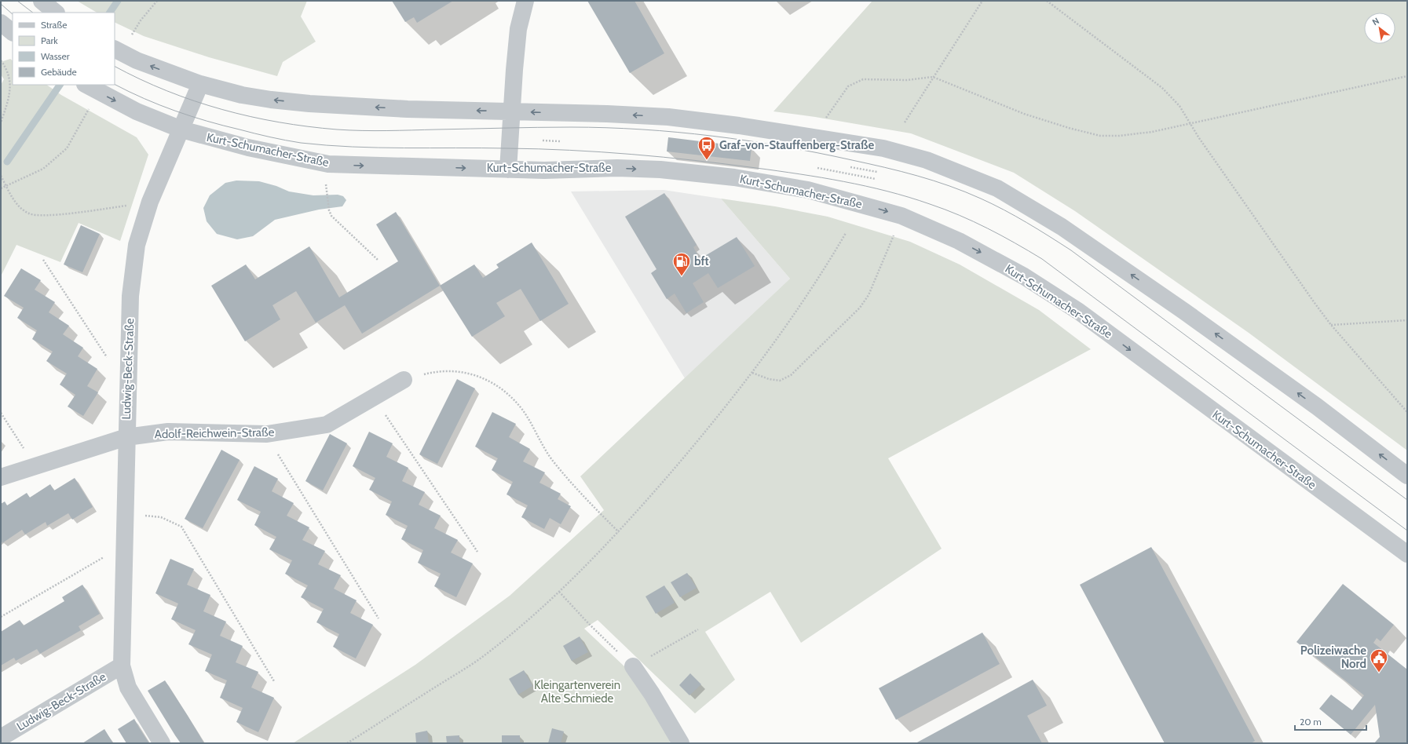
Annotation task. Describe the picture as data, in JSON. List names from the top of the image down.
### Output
{
  "streets": {
    "street": ["Kurt-Schumacher-Straße", "Ludwig-Beck-Straße", "Adolf-Reichwein-Straße"]
  },
  "crossings": [
    ["Kurt-Schumacher-Straße", "Ludwig-Beck-Straße"],
    ["Ludwig-Beck-Straße", "Adolf-Reichwein-Straße"]
  ],
  "parks": ["Kleingartenverein Alte Schmiede"],
  "places": {
    "bus stop": ["Graf-von-Stauffenberg-Straße"],
    "fuel station": ["bft"],
    "public building": ["Polizeiwache Nord"]
  },
  "legend": [
    "Straße",
    "Park",
    "Wasser",
    "Gebäude"
  ],
  "scale_bar": "20 m",
  "north": "top left"
}
